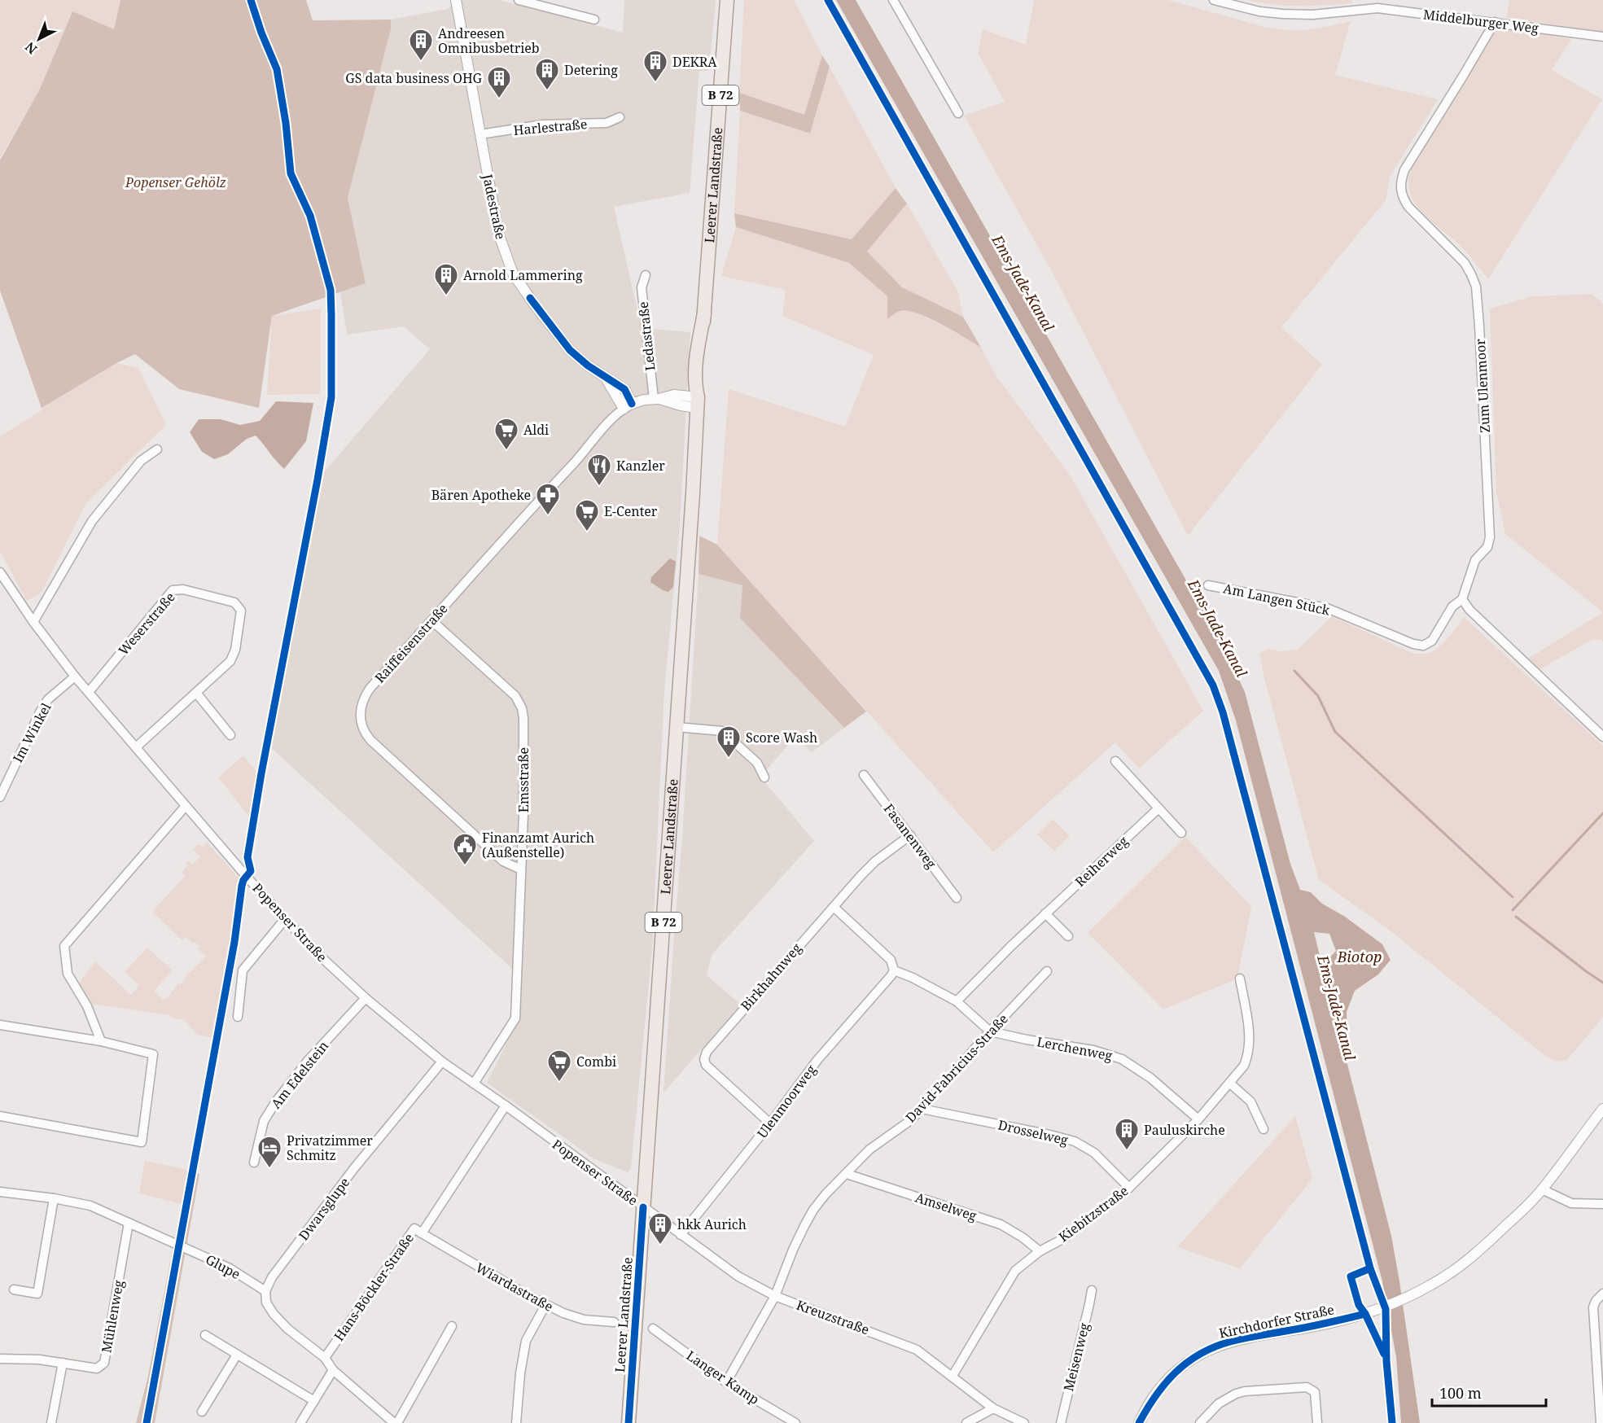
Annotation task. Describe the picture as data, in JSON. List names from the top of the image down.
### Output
{
  "streets": {
    "main road": ["B 72", "Leerer Landstraße"],
    "street": [
      "Middelburger Weg",
      "Harlestraße",
      "Jadestraße",
      "Ledastraße",
      "Zum Ulenmoor",
      "Am Langen Stück",
      "Weserstraße",
      "Raiffeisenstraße",
      "Im Winkel",
      "Emsstraße",
      "Fasanenweg",
      "Reiherweg",
      "Popenser Straße",
      "Birkhahnweg",
      "Lerchenweg",
      "David-Fabricius-Straße",
      "Am Edelstein",
      "Ulenmoorweg",
      "Drosselweg",
      "Amselweg",
      "Dwarsglupe",
      "Kiebitzstraße",
      "Glupe",
      "Hans-Böckler-Straße",
      "Wiardastraße",
      "Mühlenweg",
      "Kreuzstraße",
      "Kirchdorfer Straße",
      "Meisenweg",
      "Langer Kamp"
    ]
  },
  "crossings": [
    ["Middelburger Weg", "Zum Ulenmoor"],
    ["Harlestraße", "Jadestraße"],
    ["Leerer Landstraße", "Popenser Straße"],
    ["Leerer Landstraße", "Kreuzstraße"],
    ["Jadestraße", "Raiffeisenstraße"],
    ["Zum Ulenmoor", "Am Langen Stück"],
    ["Weserstraße", "Popenser Straße"],
    ["Raiffeisenstraße", "Emsstraße"],
    ["Im Winkel", "Popenser Straße"],
    ["Emsstraße", "Popenser Straße"],
    ["Fasanenweg", "Birkhahnweg"],
    ["Popenser Straße", "Am Edelstein"],
    ["Popenser Straße", "Dwarsglupe"],
    ["Popenser Straße", "Hans-Böckler-Straße"],
    ["Popenser Straße", "Kreuzstraße"],
    ["Birkhahnweg", "Ulenmoorweg"],
    ["Lerchenweg", "David-Fabricius-Straße"],
    ["Lerchenweg", "Kiebitzstraße"],
    ["David-Fabricius-Straße", "Drosselweg"],
    ["David-Fabricius-Straße", "Amselweg"],
    ["David-Fabricius-Straße", "Kreuzstraße"],
    ["David-Fabricius-Straße", "Langer Kamp"],
    ["Ulenmoorweg", "Kreuzstraße"],
    ["Drosselweg", "Kiebitzstraße"],
    ["Amselweg", "Kiebitzstraße"],
    ["Dwarsglupe", "Glupe"],
    ["Kiebitzstraße", "Kreuzstraße"],
    ["Glupe", "Mühlenweg"],
    ["Hans-Böckler-Straße", "Wiardastraße"]
  ],
  "water": ["Ems-Jade-Kanal", "Biotop"],
  "parks": ["Popenser Gehölz"],
  "places": {
    "building": [
      "Andreesen Omnibusbetrieb",
      "DEKRA",
      "Detering",
      "GS data business OHG",
      "Arnold Lammering",
      "Score Wash",
      "Pauluskirche",
      "hkk Aurich"
    ],
    "supermarket": ["Aldi", "E-Center", "Combi"],
    "restaurant": ["Kanzler"],
    "pharmacy": ["Bären Apotheke"],
    "public building": ["Finanzamt Aurich (Außenstelle)"],
    "hotel": ["Privatzimmer Schmitz"]
  },
  "scale_bar": "100 m",
  "north": "bottom left"
}
